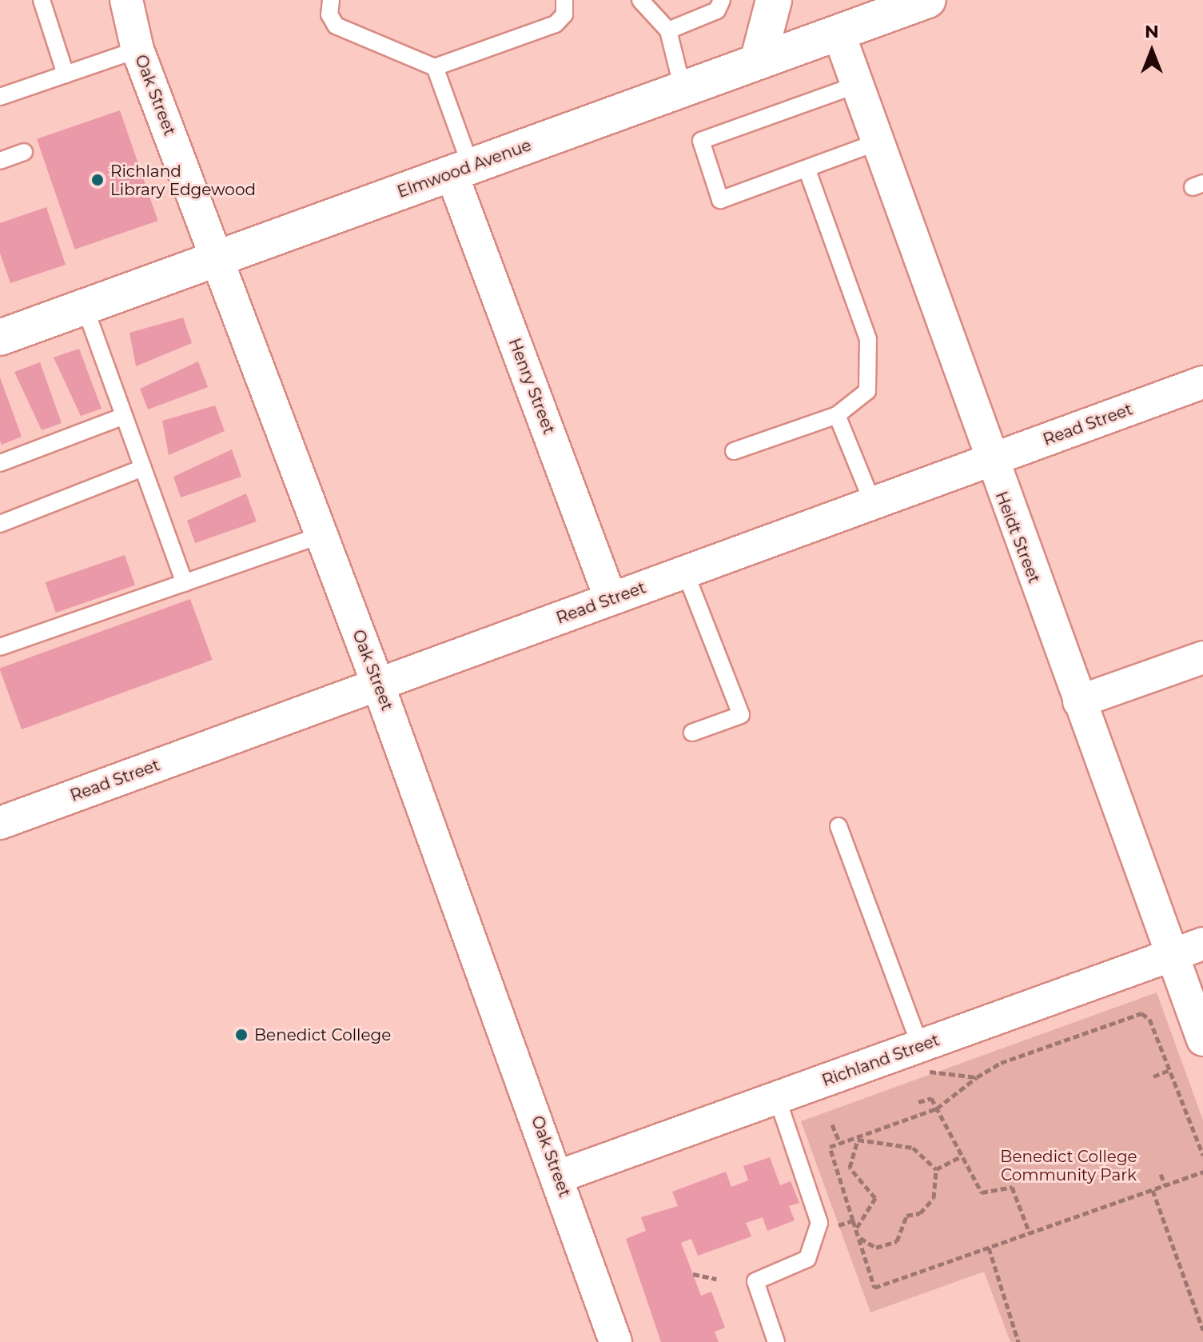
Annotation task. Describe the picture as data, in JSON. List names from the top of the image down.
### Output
{
  "streets": {
    "street": [
      "Oak Street",
      "Elmwood Avenue",
      "Henry Street",
      "Read Street",
      "Heidt Street",
      "Richland Street"
    ]
  },
  "crossings": [
    ["Oak Street", "Elmwood Avenue"],
    ["Oak Street", "Read Street"],
    ["Oak Street", "Richland Street"],
    ["Elmwood Avenue", "Henry Street"],
    ["Elmwood Avenue", "Heidt Street"],
    ["Henry Street", "Read Street"],
    ["Read Street", "Heidt Street"],
    ["Heidt Street", "Richland Street"]
  ],
  "parks": ["Benedict College Community Park"],
  "places": ["Richland Library Edgewood", "Benedict College"],
  "north": "top"
}
